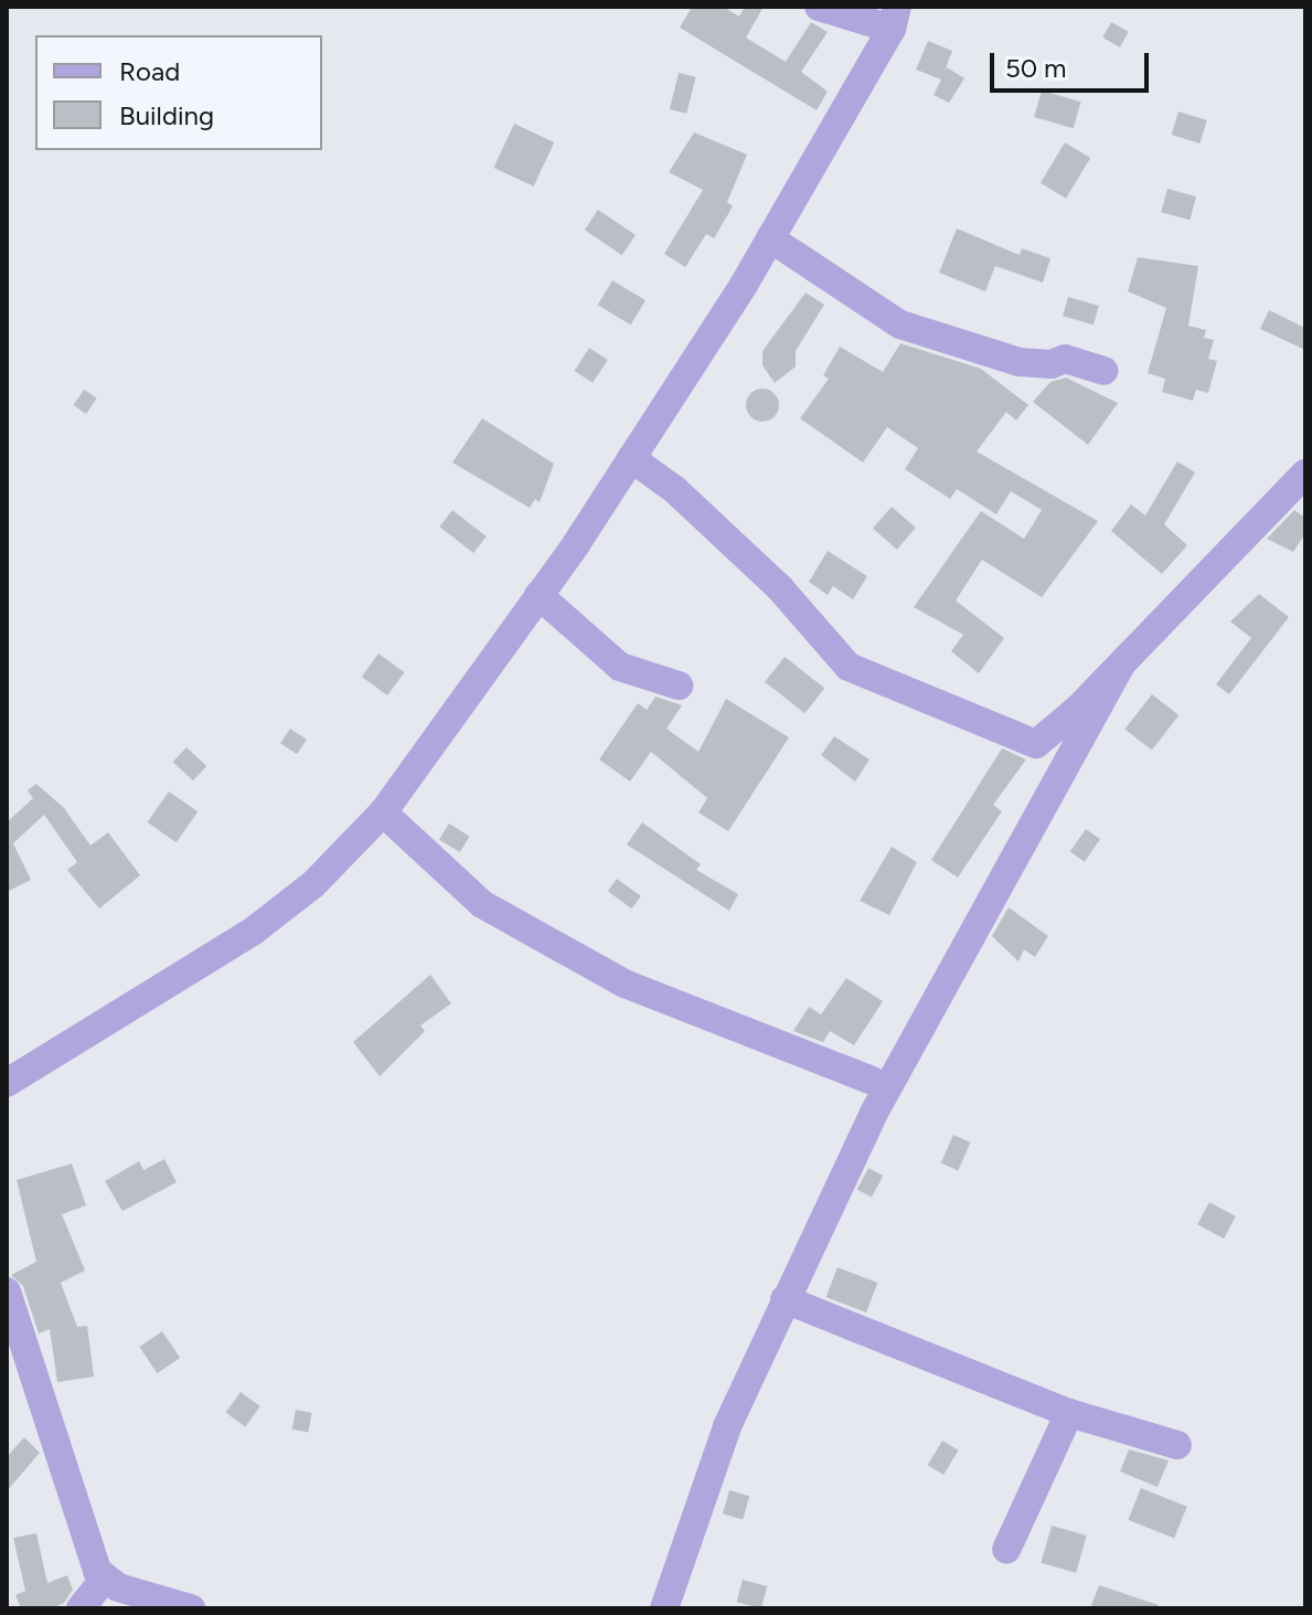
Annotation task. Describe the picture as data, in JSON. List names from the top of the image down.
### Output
{
  "legend": ["Road", "Building"],
  "scale_bar": "50 m"
}
